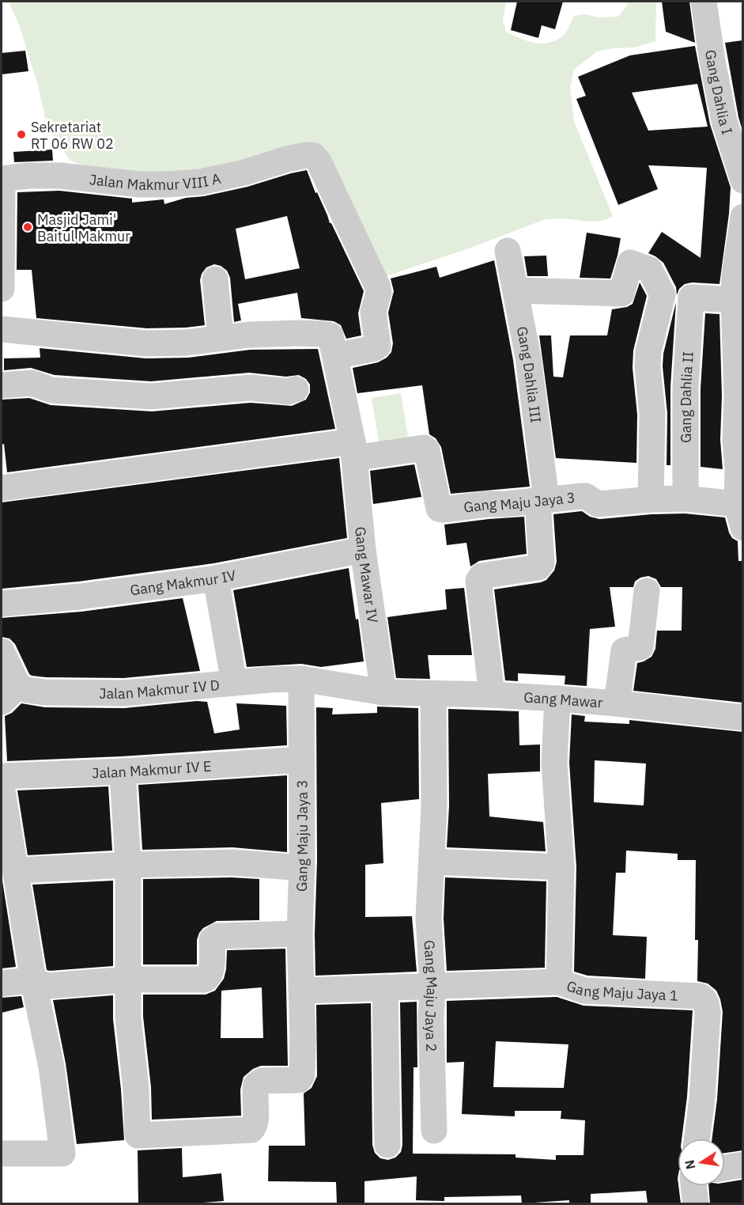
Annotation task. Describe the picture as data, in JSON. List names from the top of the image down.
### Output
{
  "streets": {
    "street": [
      "Gang Dahlia I",
      "Jalan Makmur VIII A",
      "Gang Dahlia III",
      "Gang Dahlia II",
      "Gang Maju Jaya 3",
      "Gang Mawar IV",
      "Gang Makmur IV",
      "Jalan Makmur IV D",
      "Gang Mawar",
      "Jalan Makmur IV E",
      "Gang Maju Jaya 1",
      "Gang Maju Jaya 2"
    ]
  },
  "crossings": [
    ["Jalan Makmur VIII A", "Gang Mawar IV"],
    ["Gang Dahlia III", "Gang Maju Jaya 3"],
    ["Gang Dahlia III", "Gang Mawar"],
    ["Gang Dahlia II", "Gang Maju Jaya 3"],
    ["Gang Maju Jaya 3", "Gang Mawar IV"],
    ["Gang Maju Jaya 3", "Jalan Makmur IV D"],
    ["Gang Maju Jaya 3", "Jalan Makmur IV E"],
    ["Gang Mawar IV", "Gang Makmur IV"],
    ["Gang Mawar IV", "Gang Mawar"],
    ["Gang Mawar", "Gang Maju Jaya 1"],
    ["Gang Mawar", "Gang Maju Jaya 2"]
  ],
  "places": ["Sekretariat RT 06 RW 02", "Masjid Jami' Baitul Makmur"],
  "north": "left"
}
